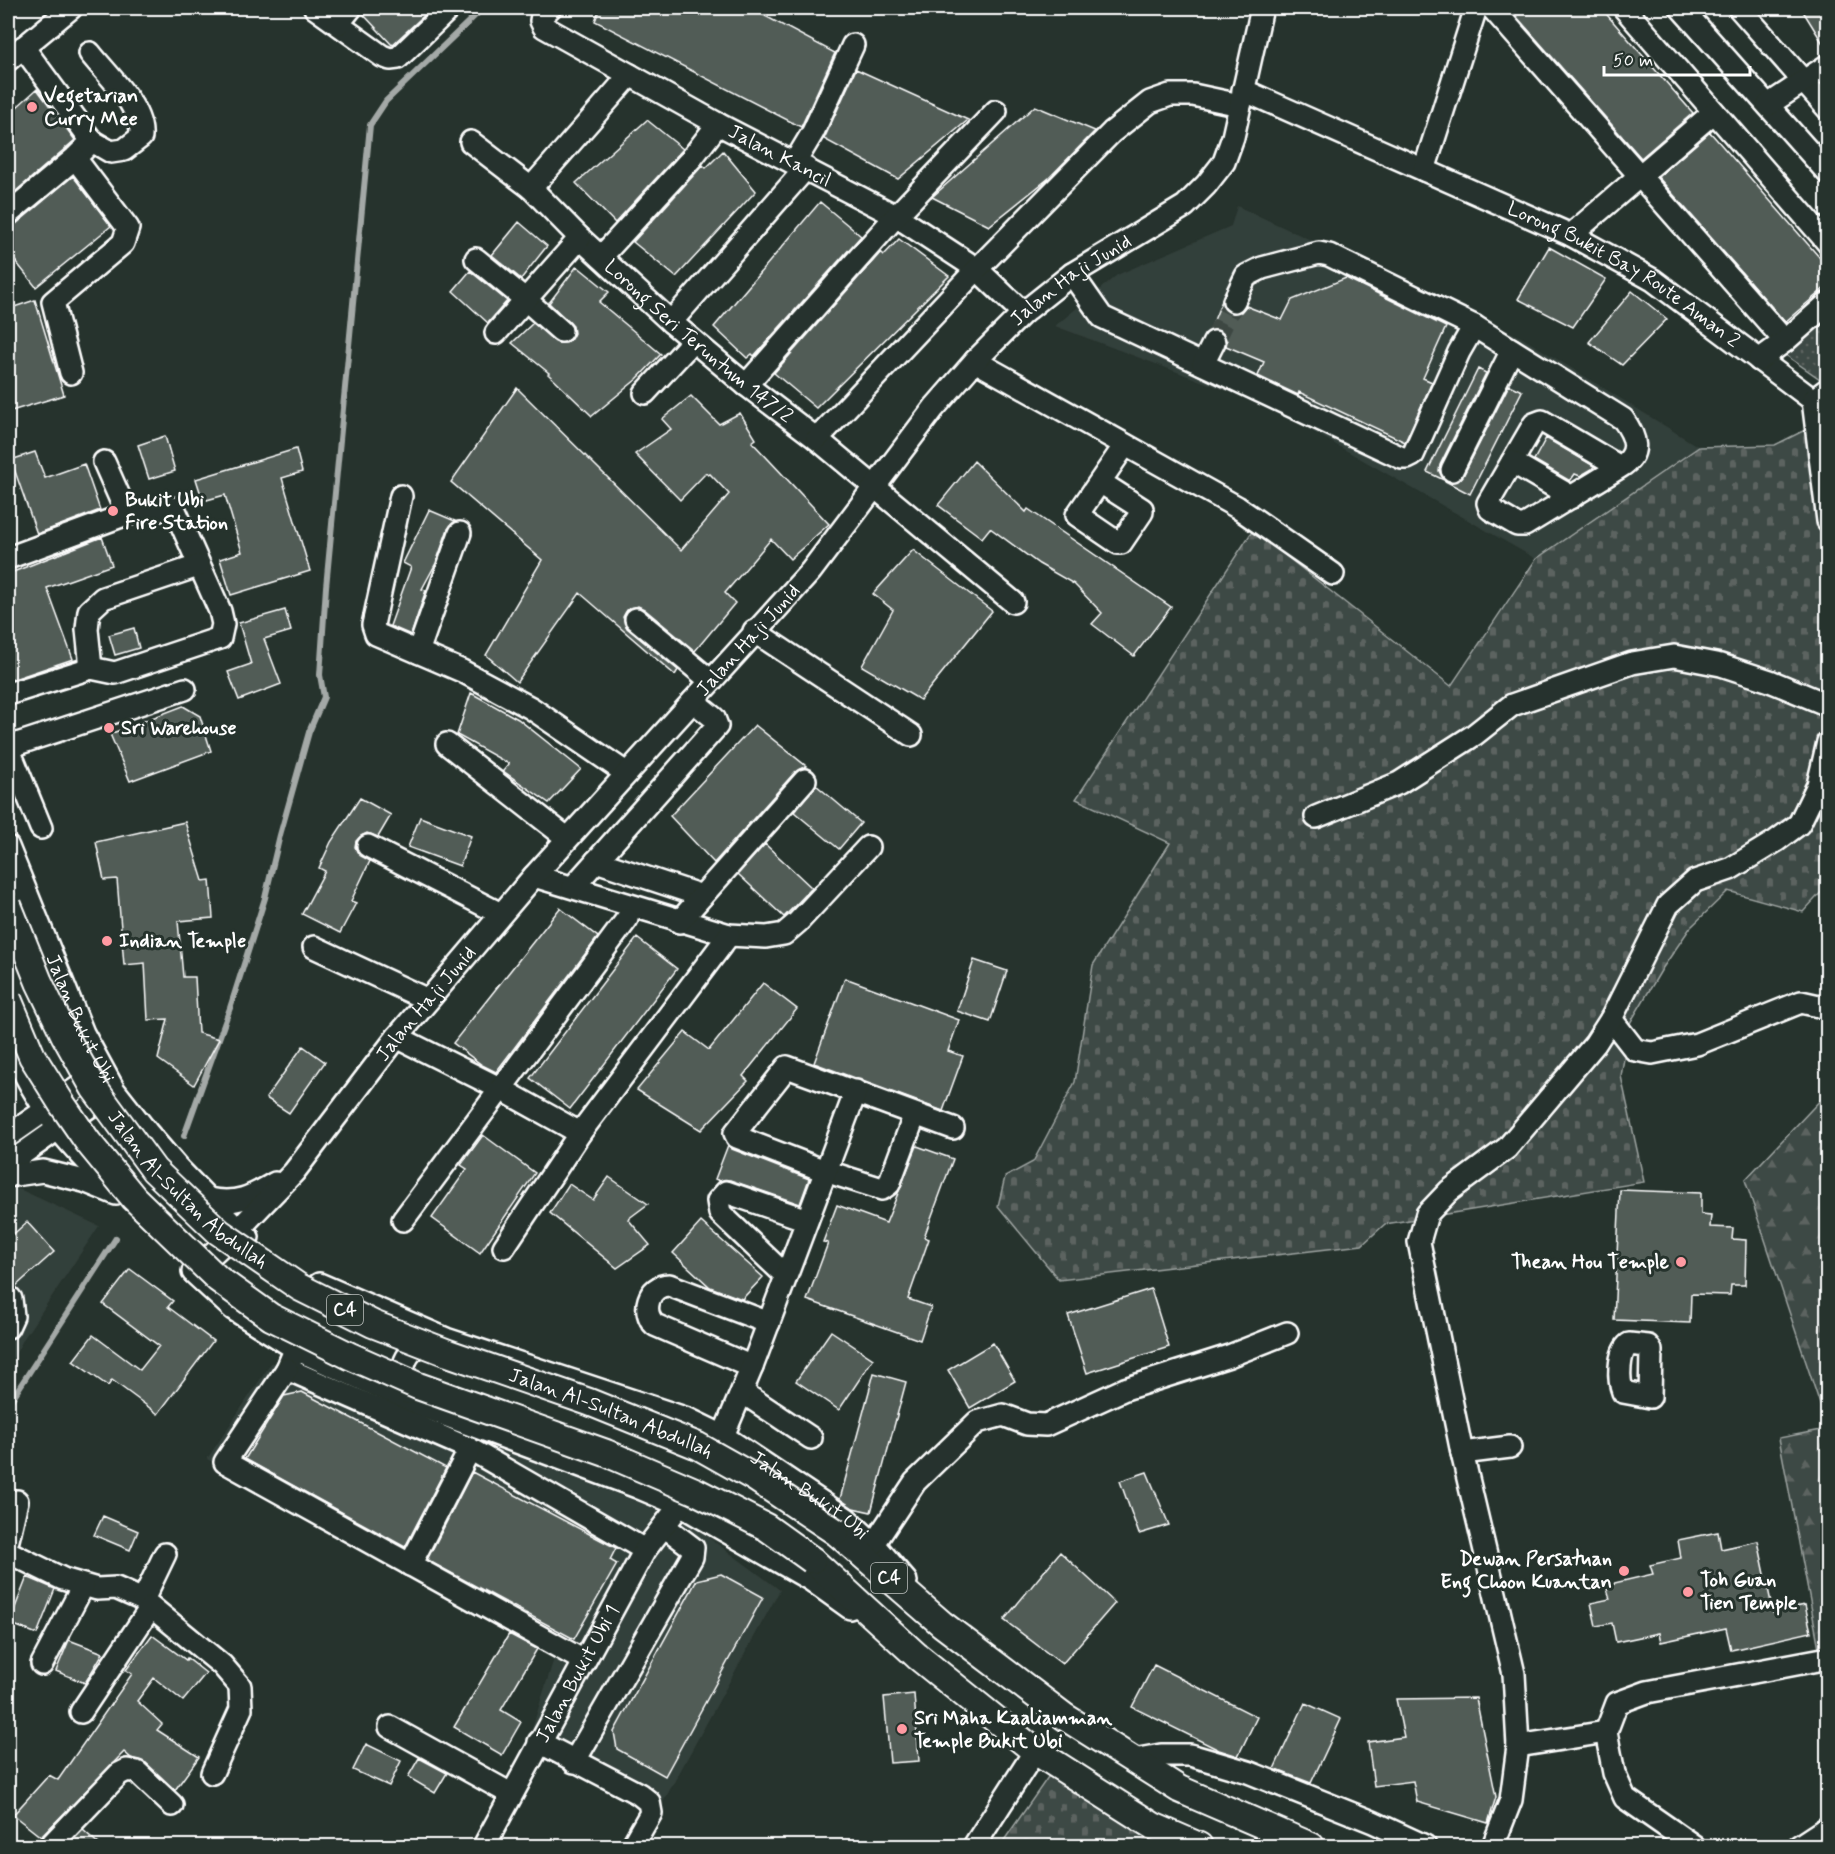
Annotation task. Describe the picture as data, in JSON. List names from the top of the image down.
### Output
{
  "streets": {
    "main road": ["Jalan Al-Sultan Abdullah", "C4"],
    "street": [
      "Jalan Kancil",
      "Lorong Bukit Bay Route Aman 2",
      "Jalan Haji Junid",
      "Lorong Seri Teruntum 147/2",
      "Jalan Bukit Ubi",
      "Jalan Bukit Ubi 1"
    ]
  },
  "crossings": [
    ["Jalan Kancil", "Lorong Bukit Bay Route Aman 2"],
    ["Jalan Kancil", "Jalan Haji Junid"],
    ["Lorong Bukit Bay Route Aman 2", "Jalan Haji Junid"],
    ["Lorong Bukit Bay Route Aman 2", "Lorong Seri Teruntum 147/2"],
    ["Jalan Haji Junid", "Lorong Seri Teruntum 147/2"],
    ["Jalan Haji Junid", "Jalan Bukit Ubi"],
    ["Jalan Bukit Ubi", "Jalan Al-Sultan Abdullah"],
    ["Jalan Al-Sultan Abdullah", "C4"],
    ["C4", "Jalan Bukit Ubi 1"]
  ],
  "places": [
    "Vegetarian Curry Mee",
    "Bukit Ubi Fire Station",
    "Sri Warehouse",
    "Indian Temple",
    "Thean Hou Temple",
    "Dewan Persatuan Eng Choon Kuantan",
    "Toh Guan Tien Temple",
    "Sri Maha Kaaliamman Temple Bukit Ubi"
  ],
  "scale_bar": "50 m"
}
